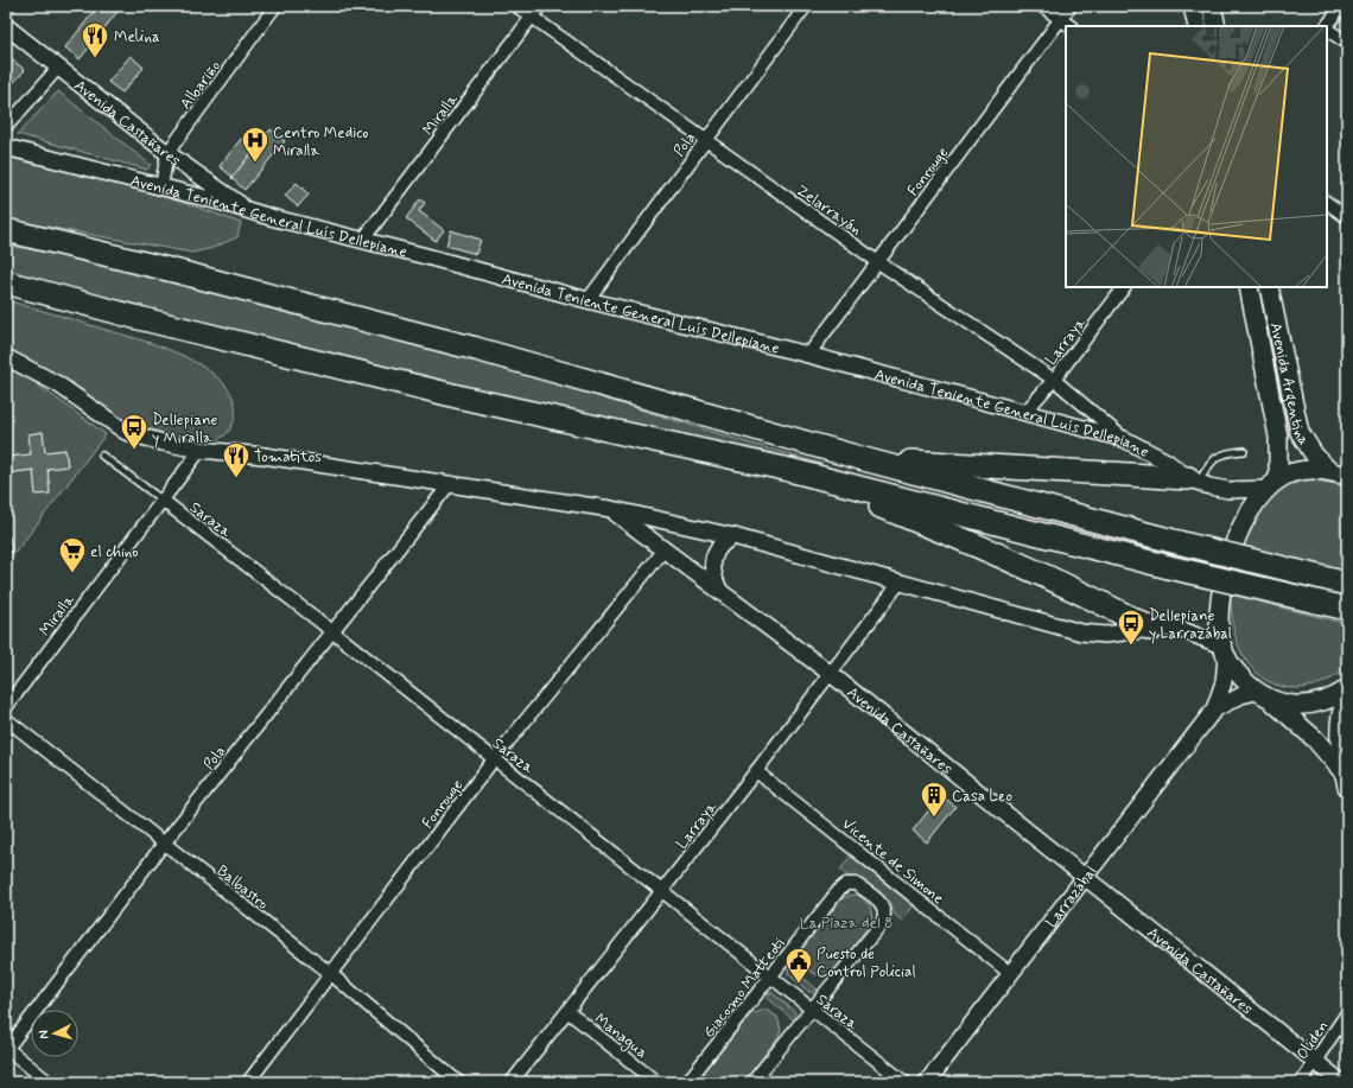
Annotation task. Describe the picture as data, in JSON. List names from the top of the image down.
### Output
{
  "streets": {
    "main road": ["Avenida Argentina"],
    "street": [
      "Albariño",
      "Miralla",
      "Avenida Castañares",
      "Pola",
      "Fonrouge",
      "Zelarrayán",
      "Avenida Teniente General Luís Dellepiane",
      "Larraya",
      "Saraza",
      "Vicente de Simone",
      "Balbastro",
      "Larrazábal",
      "Giacomo Matteoti",
      "Managua",
      "Oliden"
    ]
  },
  "crossings": [
    ["Albariño", "Avenida Castañares"],
    ["Albariño", "Avenida Teniente General Luís Dellepiane"],
    ["Miralla", "Zelarrayán"],
    ["Miralla", "Avenida Teniente General Luís Dellepiane"],
    ["Miralla", "Saraza"],
    ["Avenida Castañares", "Fonrouge"],
    ["Avenida Castañares", "Avenida Teniente General Luís Dellepiane"],
    ["Avenida Castañares", "Larraya"],
    ["Avenida Castañares", "Larrazábal"],
    ["Avenida Castañares", "Oliden"],
    ["Pola", "Zelarrayán"],
    ["Pola", "Avenida Teniente General Luís Dellepiane"],
    ["Pola", "Saraza"],
    ["Pola", "Balbastro"],
    ["Fonrouge", "Zelarrayán"],
    ["Fonrouge", "Avenida Teniente General Luís Dellepiane"],
    ["Fonrouge", "Saraza"],
    ["Fonrouge", "Balbastro"],
    ["Zelarrayán", "Avenida Teniente General Luís Dellepiane"],
    ["Zelarrayán", "Larraya"],
    ["Avenida Teniente General Luís Dellepiane", "Larraya"],
    ["Avenida Teniente General Luís Dellepiane", "Avenida Argentina"],
    ["Larraya", "Saraza"],
    ["Larraya", "Vicente de Simone"],
    ["Larraya", "Managua"],
    ["Saraza", "Giacomo Matteoti"],
    ["Vicente de Simone", "Larrazábal"]
  ],
  "parks": ["La Plaza del 8"],
  "places": {
    "restaurant": ["Melina", "Tomatitos"],
    "hospital": ["Centro Medico Miralla"],
    "bus stop": ["Dellepiane y Miralla", "Dellepiane y Larrazábal"],
    "supermarket": ["el chino"],
    "building": ["Casa Leo"],
    "public building": ["Puesto de Control Policial"]
  },
  "north": "left"
}
